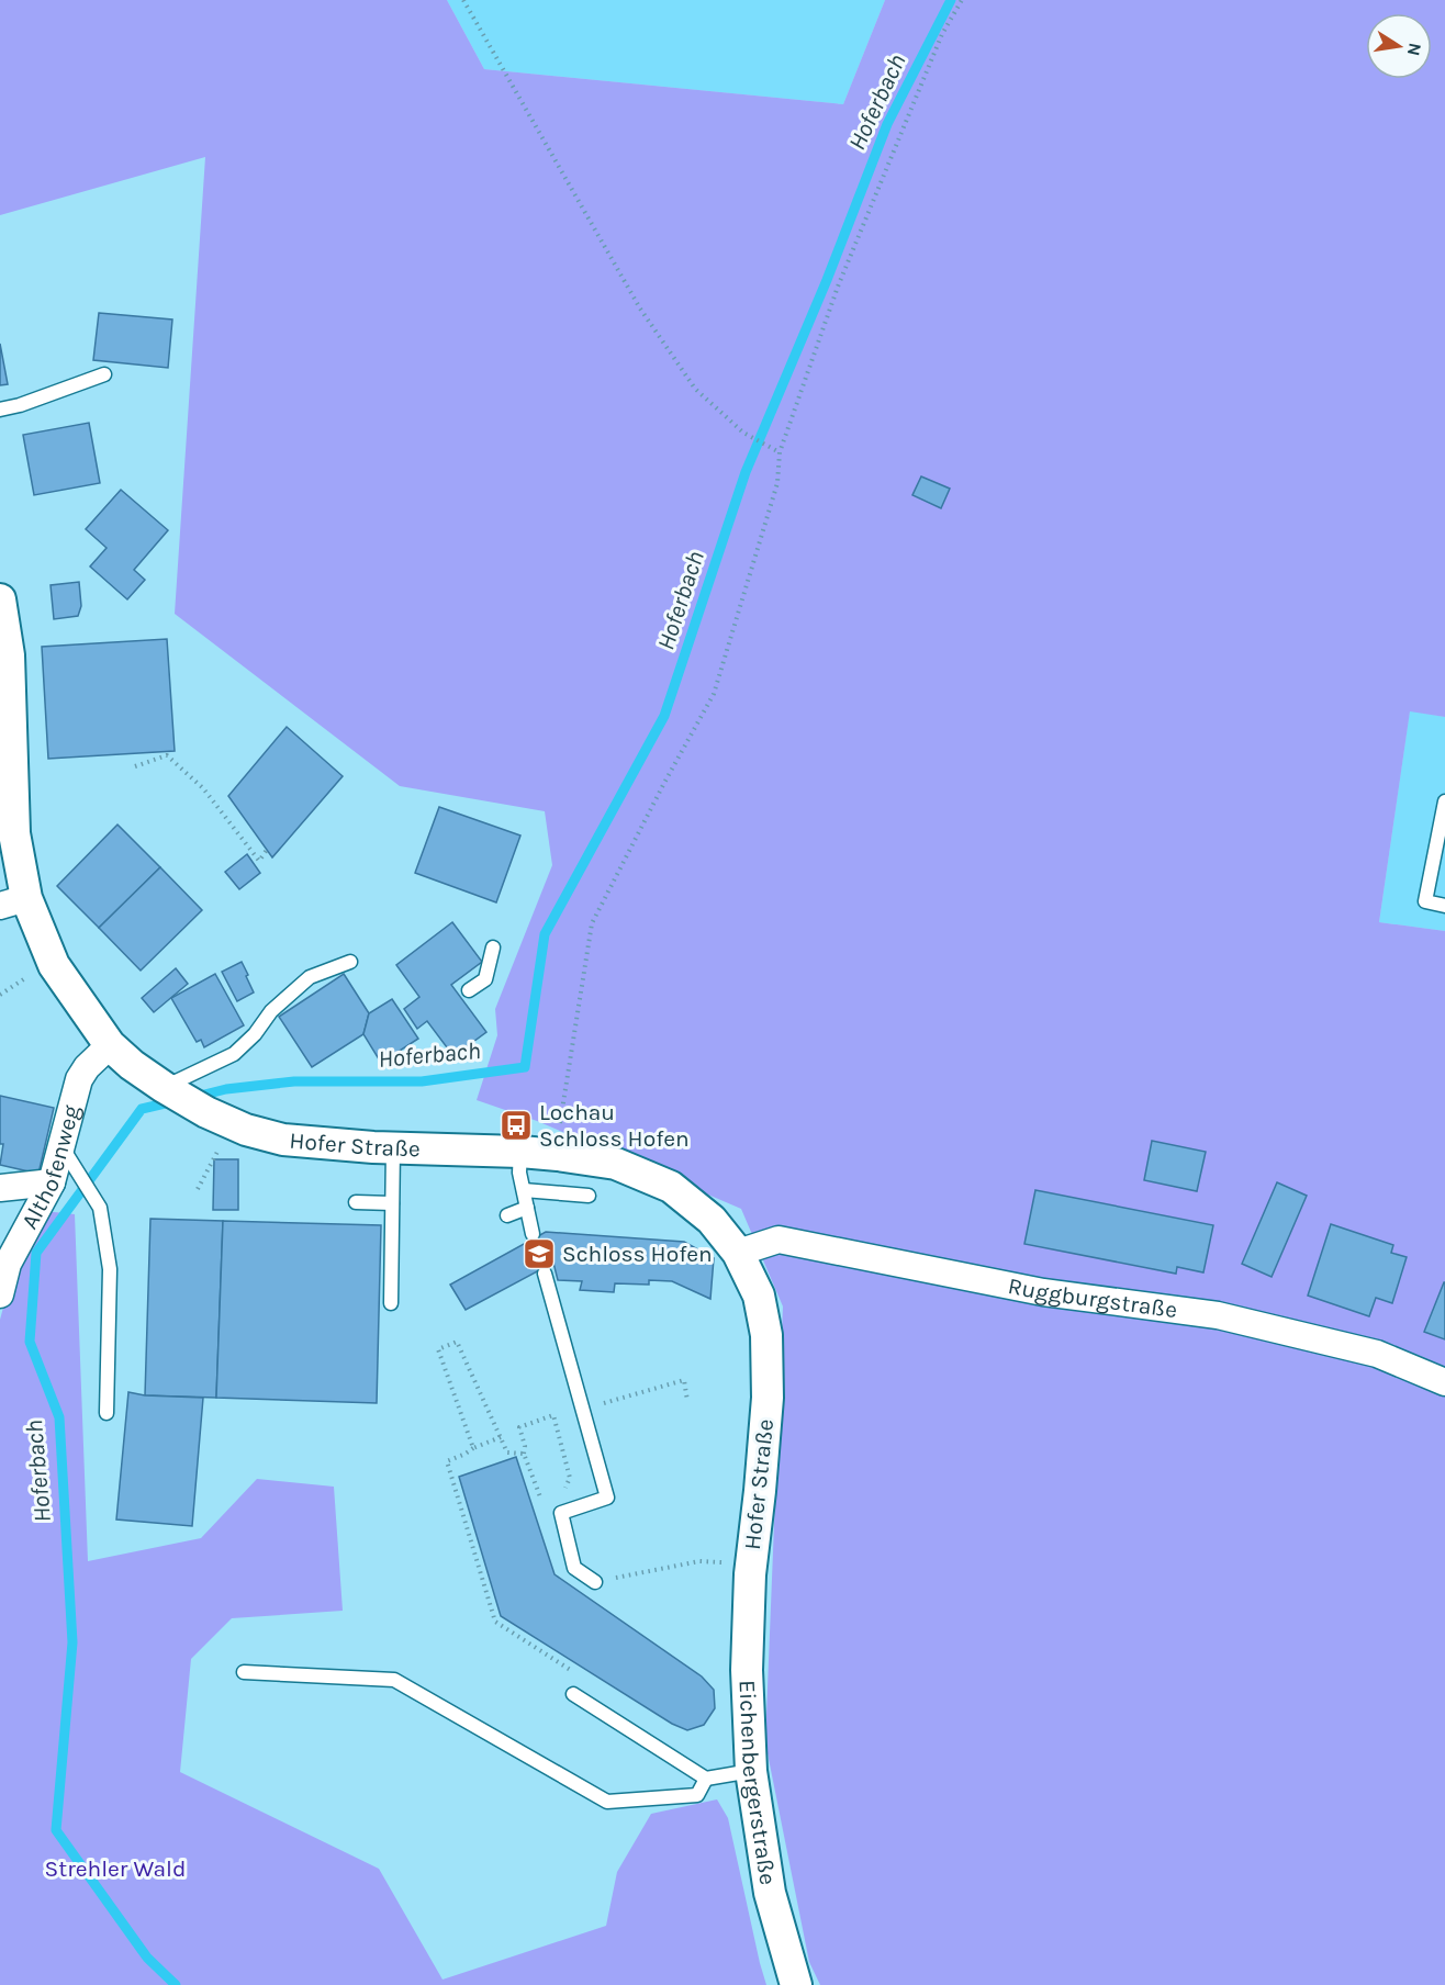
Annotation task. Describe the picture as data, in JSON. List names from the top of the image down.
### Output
{
  "streets": {
    "street": [
      "Hofer Straße",
      "Althofenweg",
      "Ruggburgstraße",
      "Eichenbergerstraße"
    ]
  },
  "crossings": [
    ["Hofer Straße", "Althofenweg"],
    ["Hofer Straße", "Ruggburgstraße"],
    ["Hofer Straße", "Eichenbergerstraße"]
  ],
  "water": ["Hoferbach"],
  "parks": ["Strehler Wald"],
  "places": {
    "bus stop": ["Lochau Schloss Hofen"],
    "school or university": ["Schloss Hofen"]
  },
  "north": "right"
}
